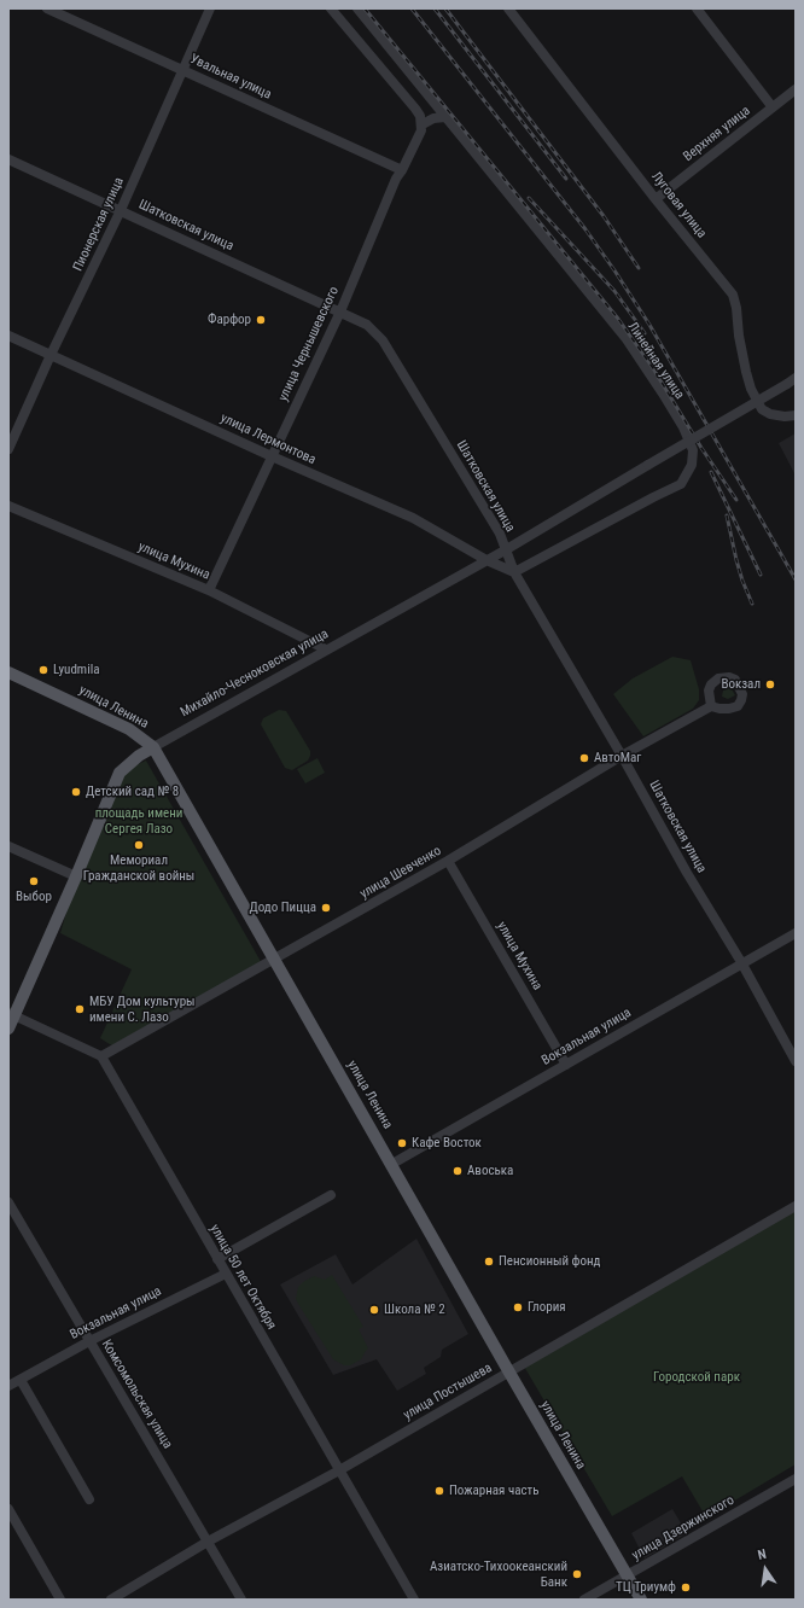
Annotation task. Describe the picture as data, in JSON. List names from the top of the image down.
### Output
{
  "streets": {
    "main road": ["Михайло-Чесноковская улица", "улица Ленина"],
    "street": [
      "Увальная улица",
      "Верхняя улица",
      "Луговая улица",
      "Пионерская улица",
      "Шатковская улица",
      "улица Чернышевского",
      "Линейная улица",
      "улица Лермонтова",
      "улица Мухина",
      "улица Шевченко",
      "Вокзальная улица",
      "улица 50 лет Октября",
      "улица Постышева",
      "Комсомольская улица",
      "улица Дзержинского"
    ]
  },
  "crossings": [
    ["Увальная улица", "Пионерская улица"],
    ["Увальная улица", "улица Чернышевского"],
    ["Верхняя улица", "Луговая улица"],
    ["Пионерская улица", "Шатковская улица"],
    ["Пионерская улица", "улица Лермонтова"],
    ["Шатковская улица", "улица Чернышевского"],
    ["Шатковская улица", "Линейная улица"],
    ["Шатковская улица", "улица Лермонтова"],
    ["Шатковская улица", "Михайло-Чесноковская улица"],
    ["Шатковская улица", "улица Шевченко"],
    ["Шатковская улица", "Вокзальная улица"],
    ["улица Чернышевского", "Линейная улица"],
    ["улица Чернышевского", "улица Лермонтова"],
    ["улица Чернышевского", "улица Мухина"],
    ["Линейная улица", "улица Лермонтова"],
    ["улица Лермонтова", "Михайло-Чесноковская улица"],
    ["улица Мухина", "Михайло-Чесноковская улица"],
    ["улица Мухина", "улица Шевченко"],
    ["улица Мухина", "Вокзальная улица"],
    ["Михайло-Чесноковская улица", "улица Ленина"],
    ["улица Ленина", "улица Шевченко"],
    ["улица Ленина", "Вокзальная улица"],
    ["улица Ленина", "улица Постышева"],
    ["улица Ленина", "улица Дзержинского"],
    ["улица Шевченко", "улица 50 лет Октября"],
    ["Вокзальная улица", "улица 50 лет Октября"],
    ["Вокзальная улица", "Комсомольская улица"],
    ["улица 50 лет Октября", "улица Постышева"],
    ["улица Постышева", "Комсомольская улица"]
  ],
  "parks": ["площадь имени Сергея Лазо", "Городской парк"],
  "places": [
    "Фарфор",
    "Lyudmila",
    "Вокзал",
    "АвтоМаг",
    "Детский сад № 8",
    "Мемориал Гражданской войны",
    "Выбор",
    "Додо Пицца",
    "МБУ Дом культуры имени С. Лазо",
    "Кафе Восток",
    "Авоська",
    "Пенсионный фонд",
    "Глория",
    "Школа № 2",
    "Пожарная часть",
    "Азиатско-Тихоокеанский Банк",
    "ТЦ Триумф"
  ],
  "north": "top"
}
